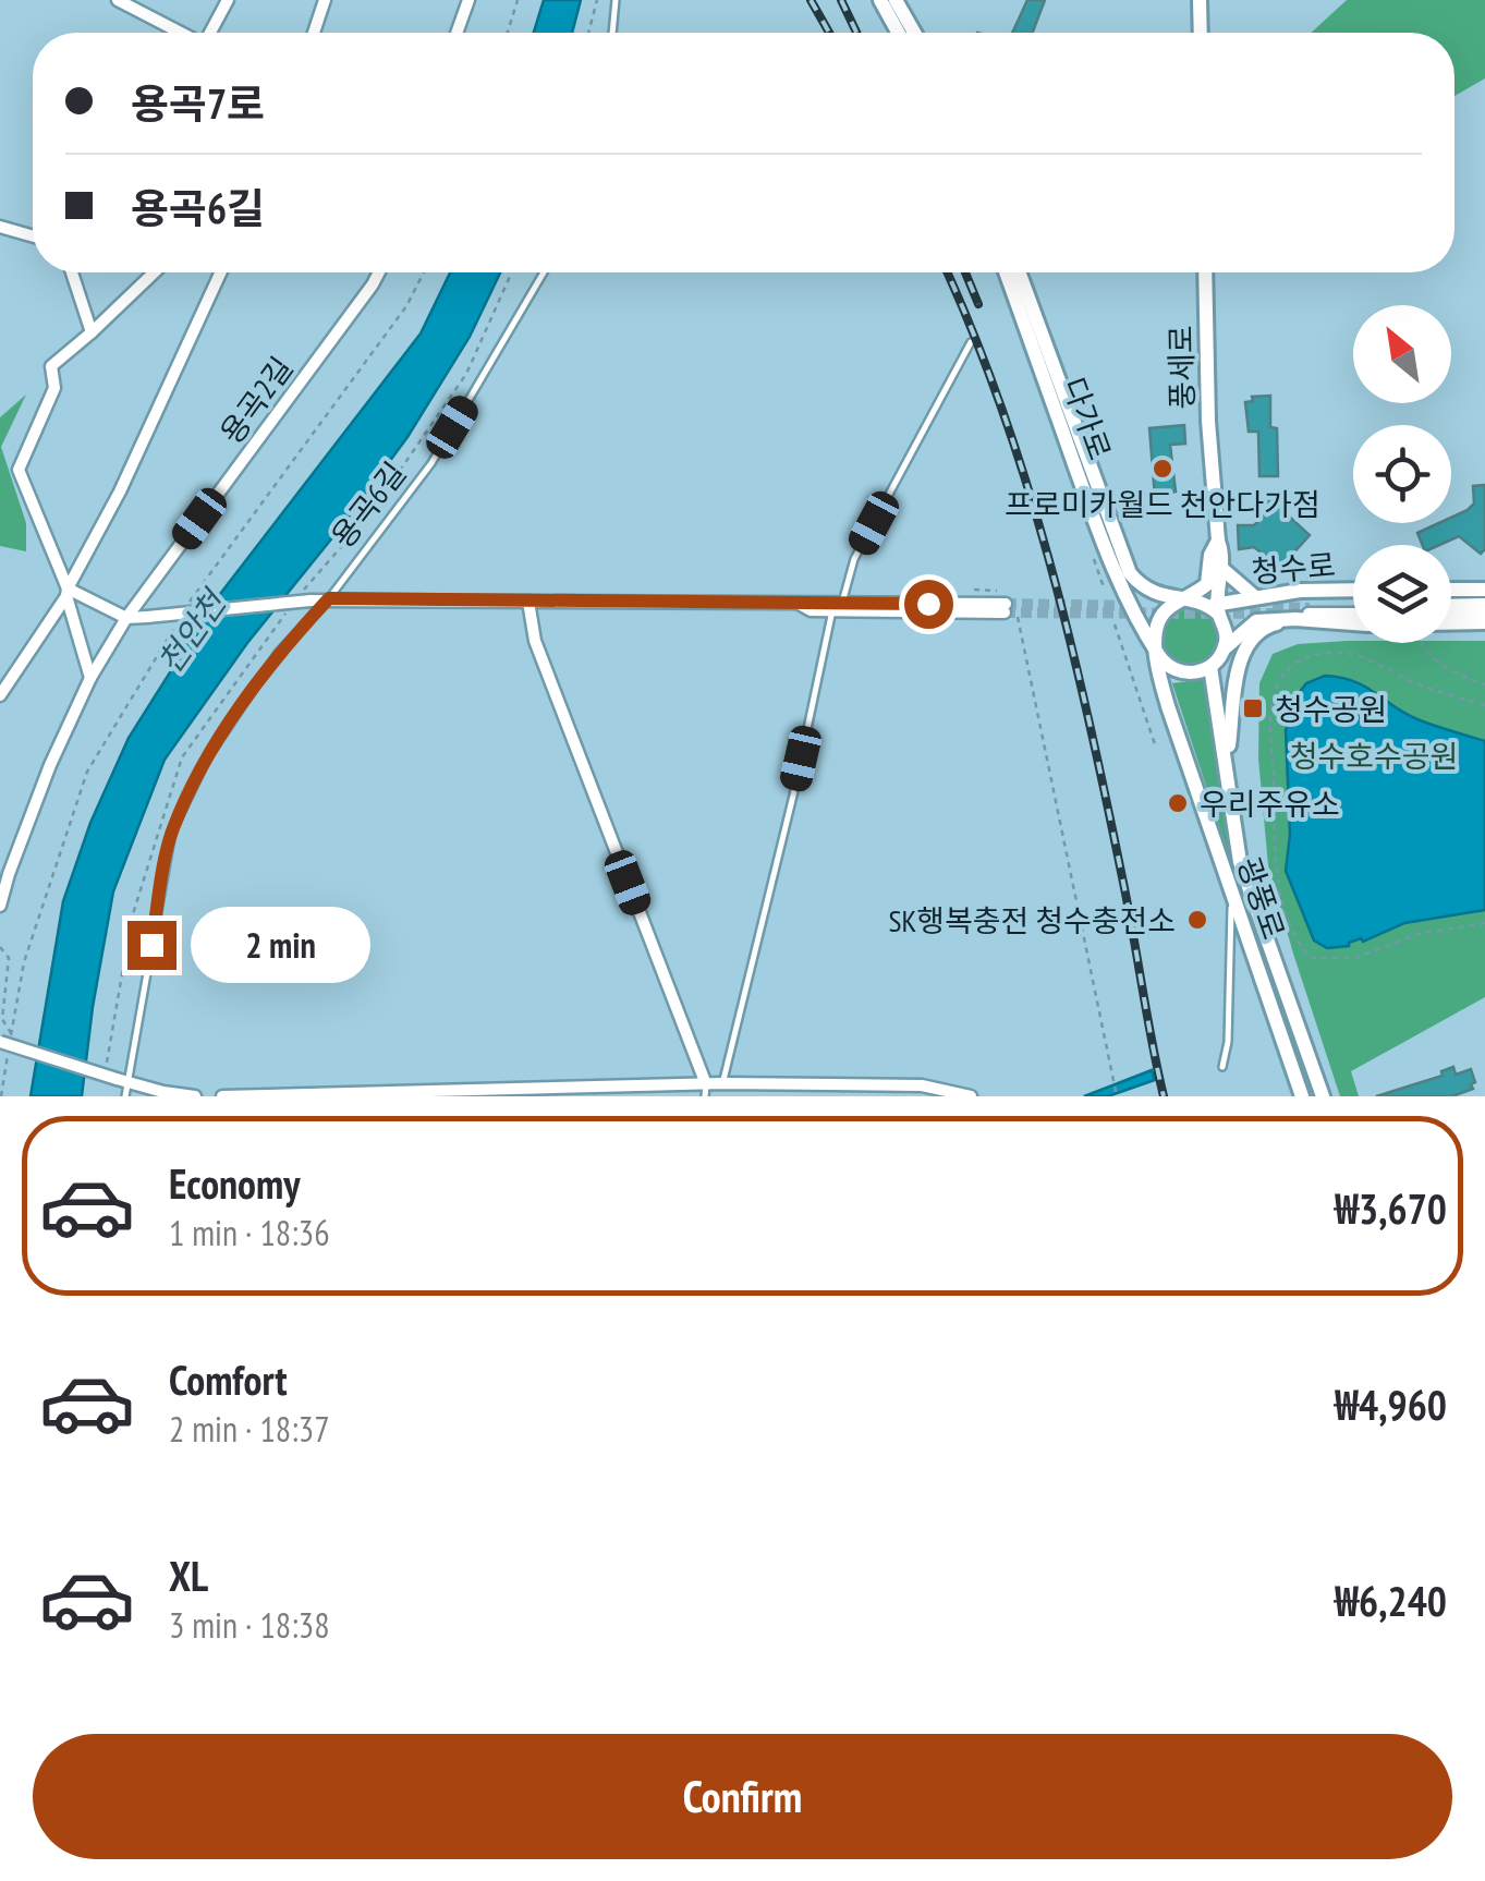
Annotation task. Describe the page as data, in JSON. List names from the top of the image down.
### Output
{
  "streets": {
    "street": [
      "풍세로",
      "용곡2길",
      "다가로",
      "청수로",
      "광풍로"
    ],
    "lane": ["용곡6길"]
  },
  "crossings": [
    ["풍세로", "다가로"],
    ["풍세로", "청수로"],
    ["풍세로", "광풍로"],
    ["다가로", "청수로"],
    ["다가로", "광풍로"],
    ["청수로", "광풍로"]
  ],
  "water": ["천안천"],
  "parks": ["청수호수공원"],
  "places": {
    "other": ["프로미카월드 천안다가점", "우리주유소", "SK행복충전 청수충전소"],
    "transit": ["청수공원"]
  },
  "north": "top left",
  "page": {
    "banner": ["용곡7로", "용곡6길"],
    "bubble": "2 min",
    "list": [
      {
        "name": "Economy",
        "note": "1 min · 18:36",
        "value": "₩3,670"
      },
      {
        "name": "Comfort",
        "note": "2 min · 18:37",
        "value": "₩4,960"
      },
      {
        "name": "XL",
        "note": "3 min · 18:38",
        "value": "₩6,240"
      }
    ],
    "buttons": "Confirm"
  }
}
